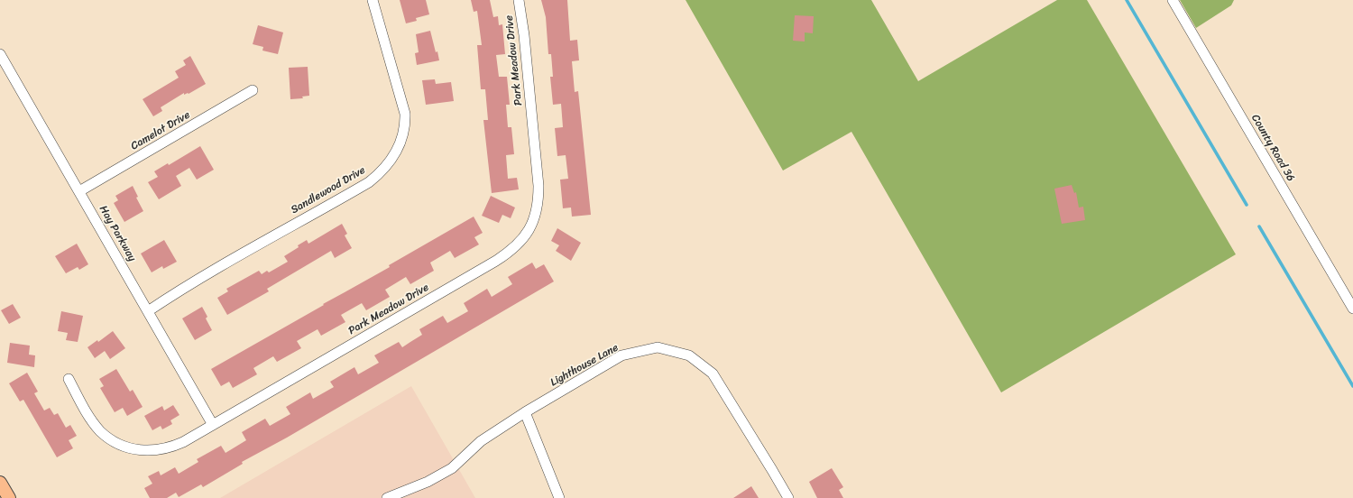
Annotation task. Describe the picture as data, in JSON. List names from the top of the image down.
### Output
{
  "streets": {
    "street": [
      "Park Meadow Drive",
      "Camelot Drive",
      "County Road 36",
      "Sandlewood Drive",
      "Hay Parkway",
      "Lighthouse Lane"
    ]
  },
  "crossings": [
    ["Park Meadow Drive", "Hay Parkway"],
    ["Camelot Drive", "Hay Parkway"],
    ["Sandlewood Drive", "Hay Parkway"]
  ]
}
